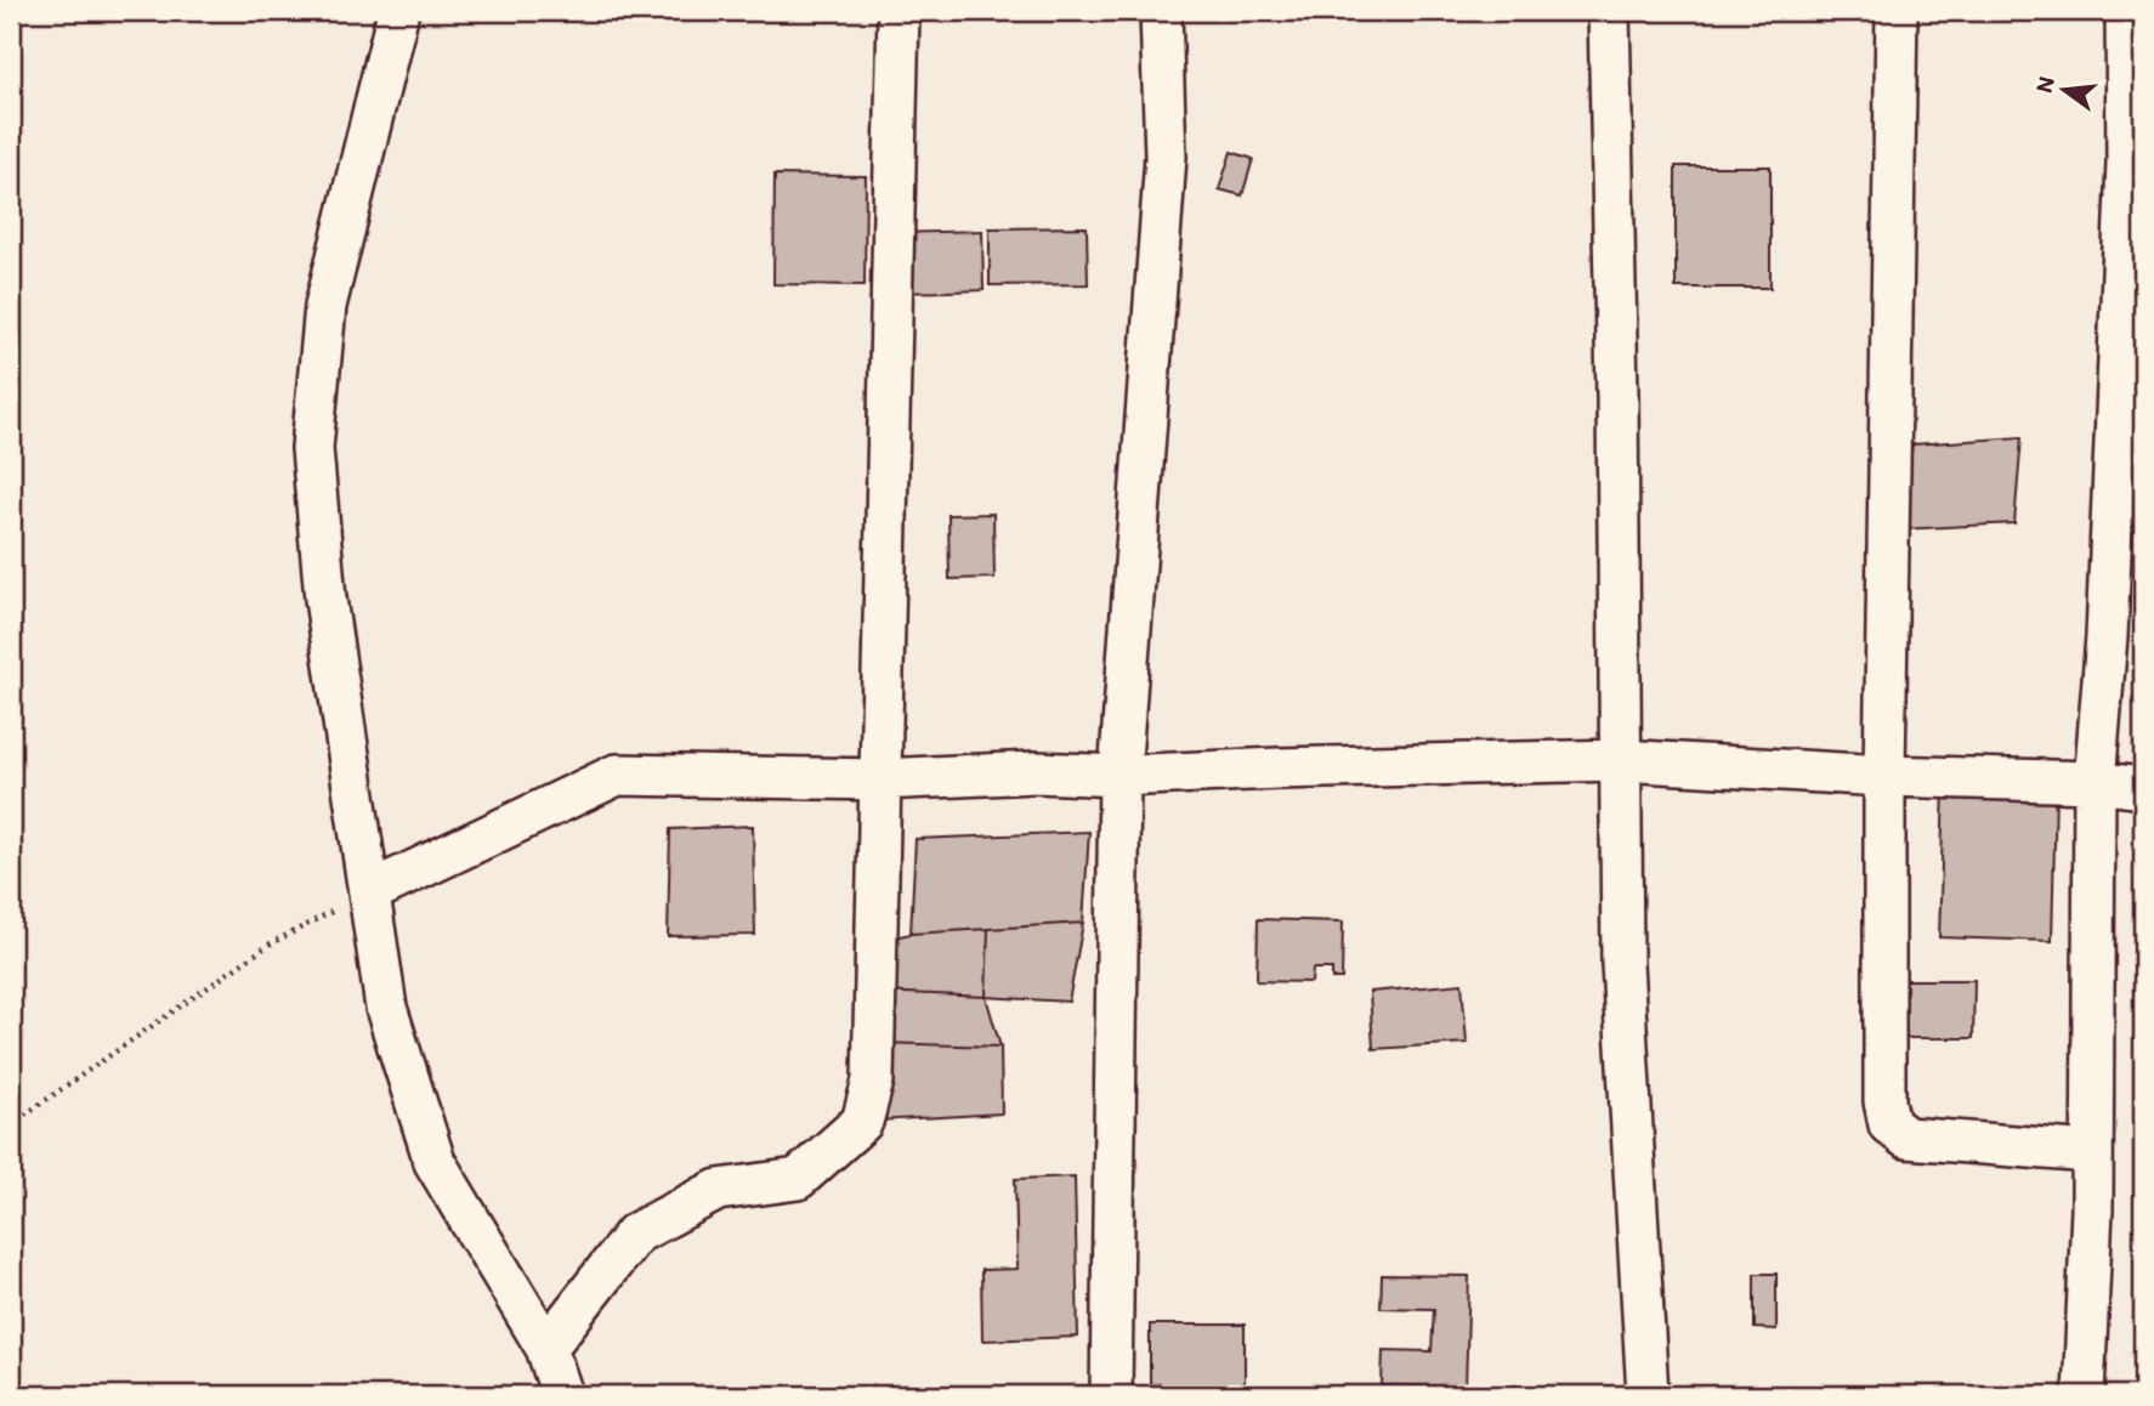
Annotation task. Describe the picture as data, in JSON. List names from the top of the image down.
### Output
{
  "north": "left"
}
